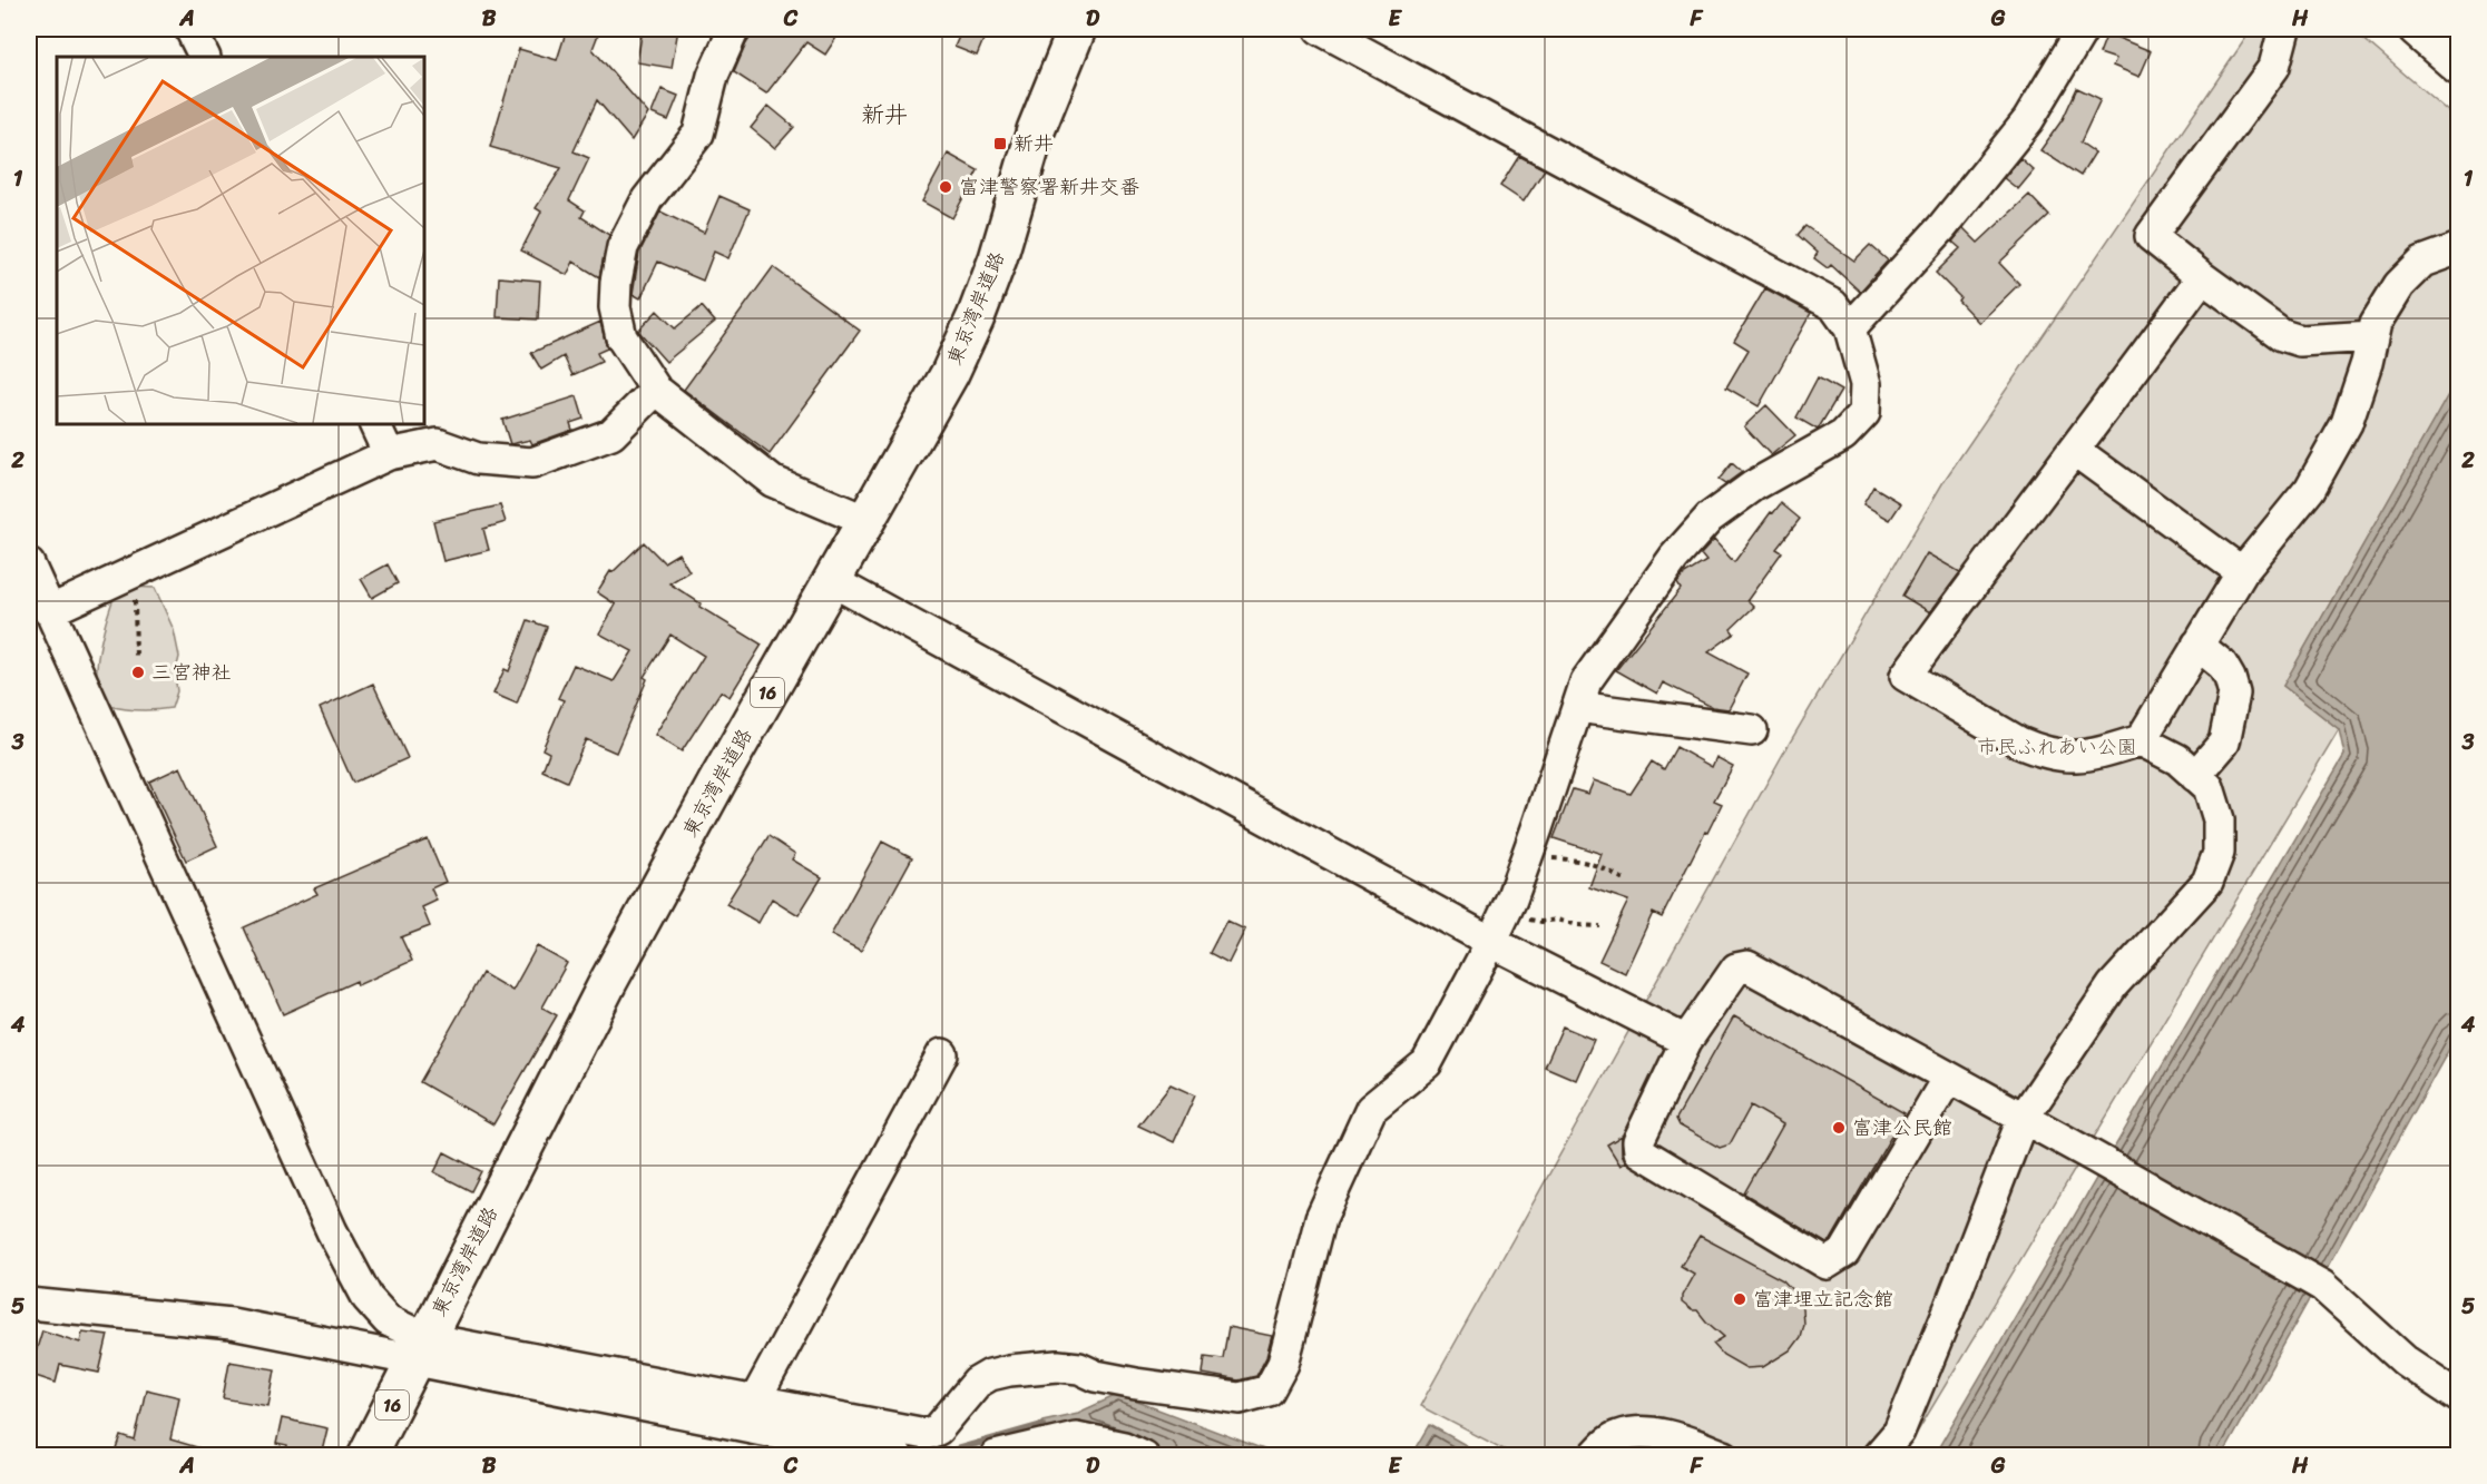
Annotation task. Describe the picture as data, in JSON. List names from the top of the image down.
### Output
{
  "streets": {
    "main road": ["東京湾岸道路", "16"]
  },
  "districts": ["新井"],
  "parks": ["市民ふれあい公園"],
  "places": {
    "transit": ["新井"],
    "other": [
      "富津警察署新井交番",
      "三宮神社",
      "富津公民館",
      "富津埋立記念館"
    ]
  },
  "grid": {
    "columns": [
      "A",
      "B",
      "C",
      "D",
      "E",
      "F",
      "G",
      "H"
    ],
    "rows": [
      "1",
      "2",
      "3",
      "4",
      "5"
    ]
  }
}
